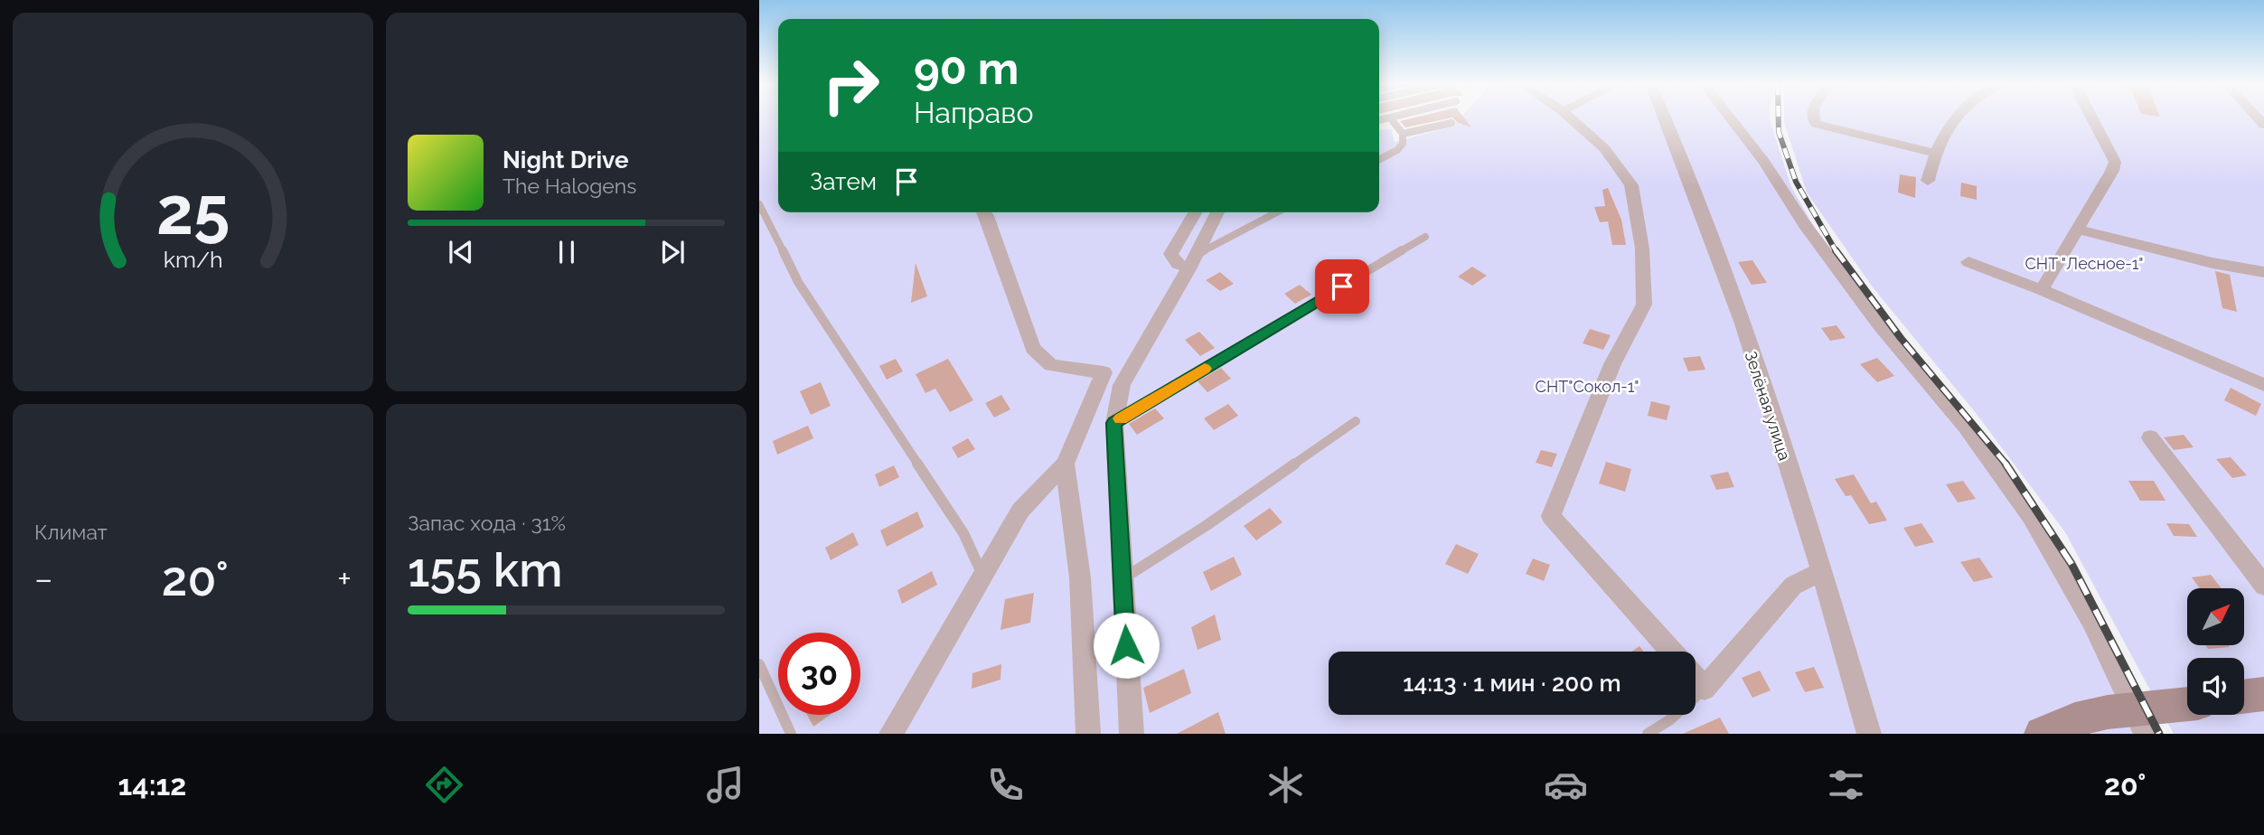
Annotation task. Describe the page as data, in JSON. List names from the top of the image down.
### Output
{
  "streets": {
    "street": ["Зелёная улица"]
  },
  "parks": ["СНТ \"Лесное-1\"", "СНТ\"Сокол-1\""],
  "north": "top right",
  "page": {
    "turn": ["90 m", "Направо"],
    "song": ["Night Drive", "The Halogens"],
    "then": "Затем",
    "tile": [
      "Климат",
      ["Запас хода · 31%", "155 km"]
    ],
    "heat": ["−", "20°", "+"],
    "limit": "30",
    "trip": "14:13 · 1 мин · 200 m",
    "tabs": ["14:12", "20°"],
    "gauge": ["25", "km/h"]
  }
}
